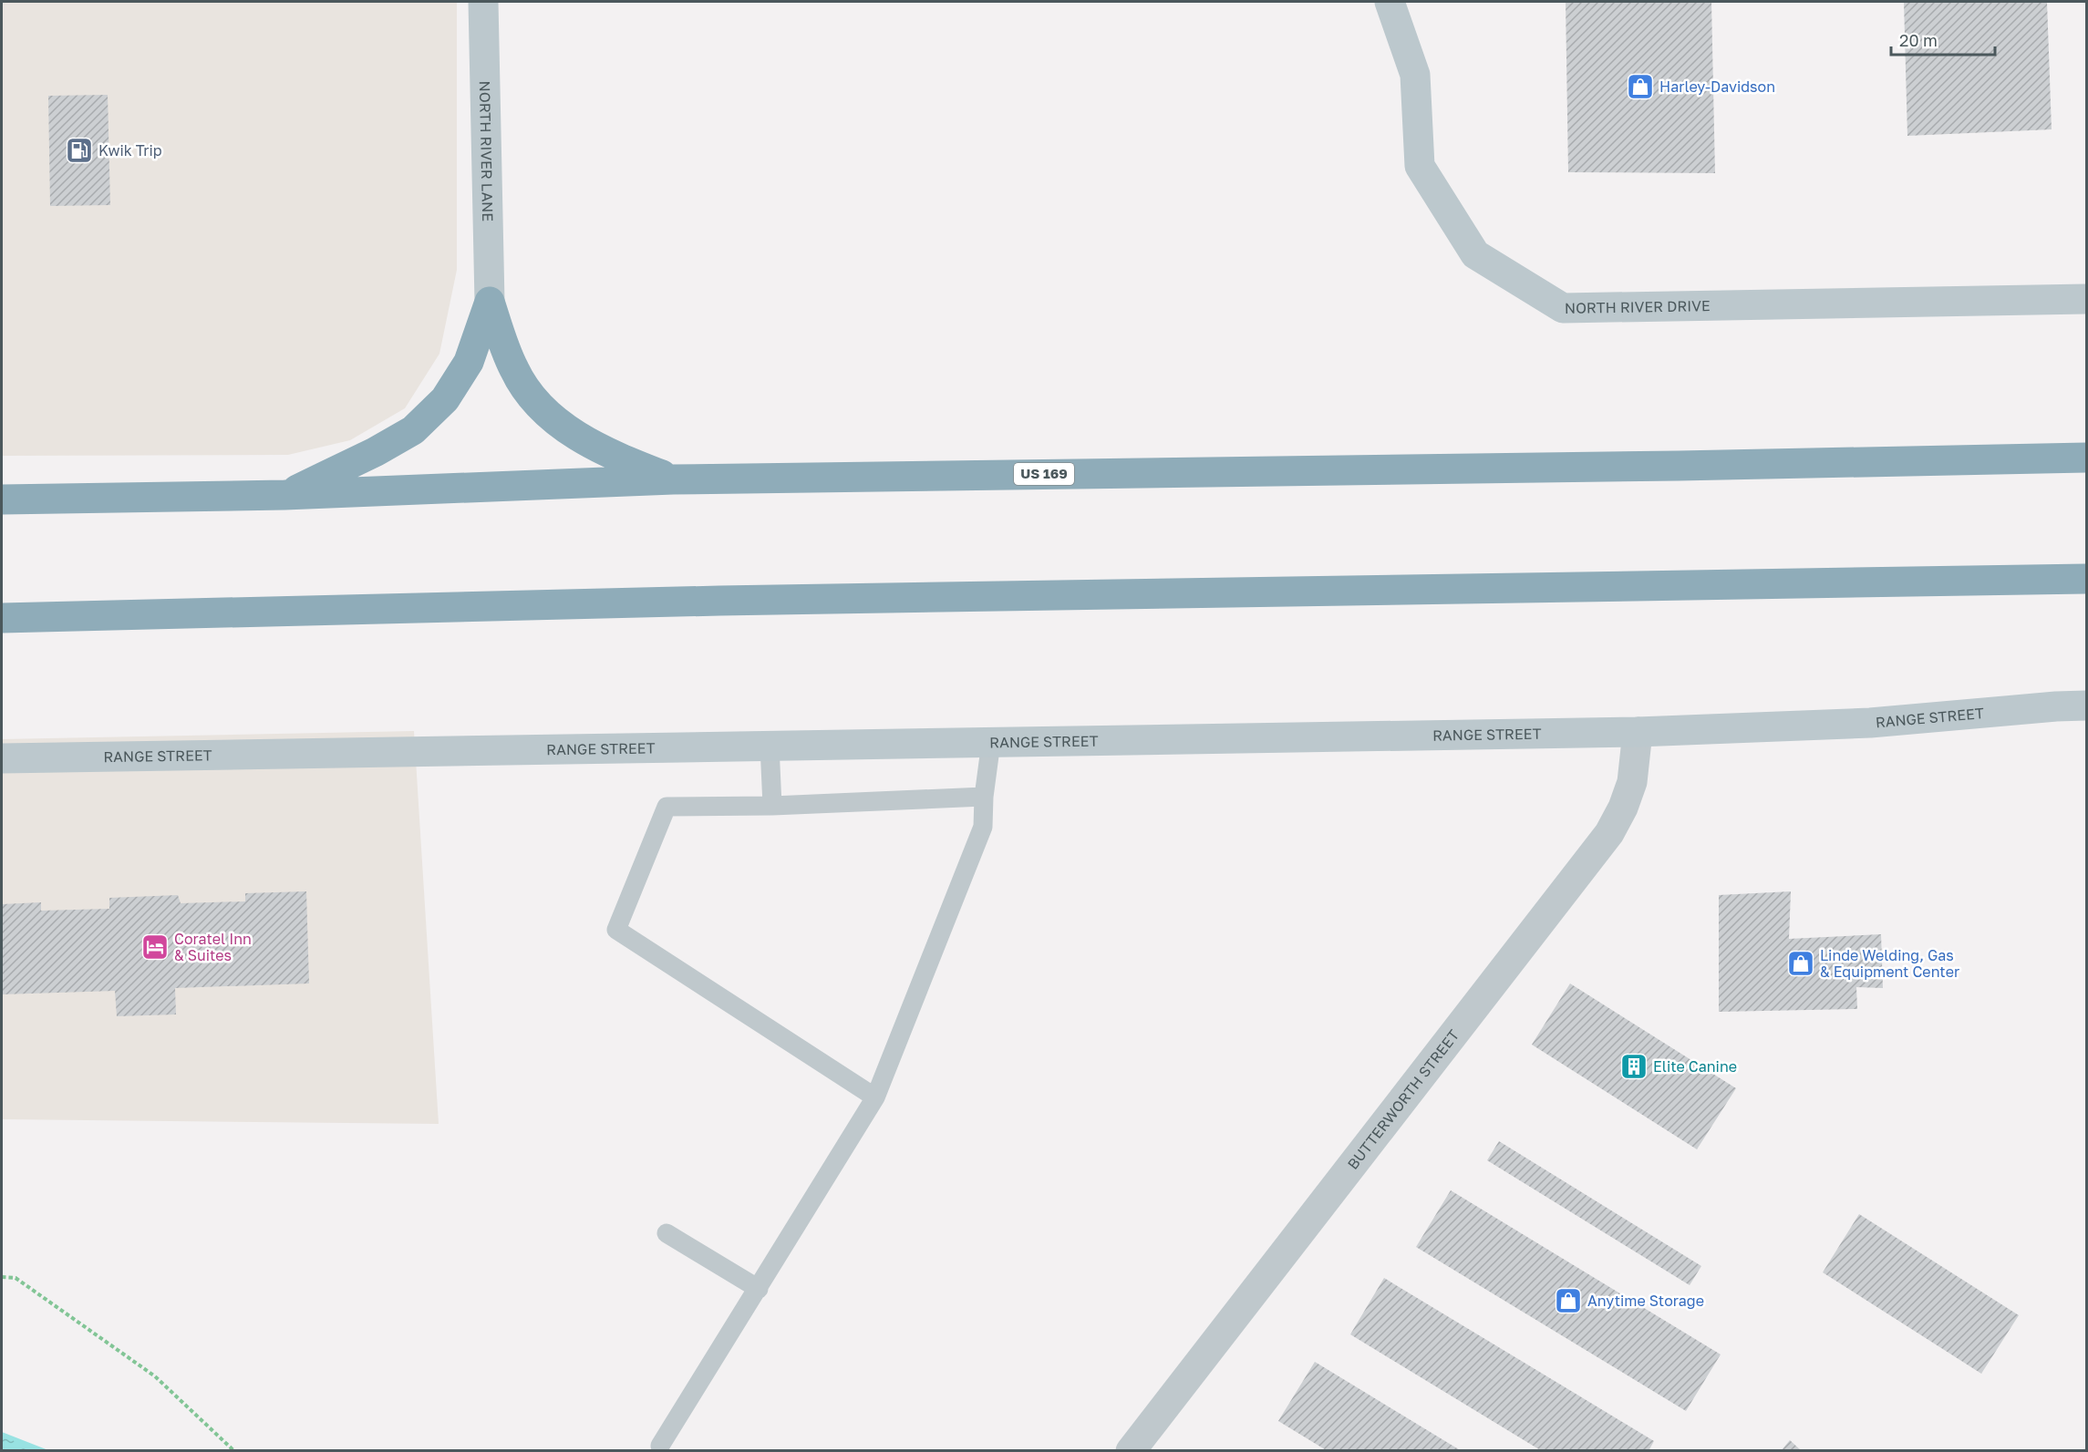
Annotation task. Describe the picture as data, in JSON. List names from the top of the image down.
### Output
{
  "streets": {
    "highway": ["US 169"],
    "street": [
      "NORTH RIVER LANE",
      "NORTH RIVER DRIVE",
      "RANGE STREET",
      "BUTTERWORTH STREET"
    ]
  },
  "crossings": [
    ["RANGE STREET", "BUTTERWORTH STREET"]
  ],
  "places": {
    "shop": ["Harley-Davidson", "Linde Welding, Gas & Equipment Center", "Anytime Storage"],
    "fuel station": ["Kwik Trip"],
    "hotel": ["Coratel Inn & Suites"],
    "building": ["Elite Canine"]
  },
  "scale_bar": "20 m"
}
